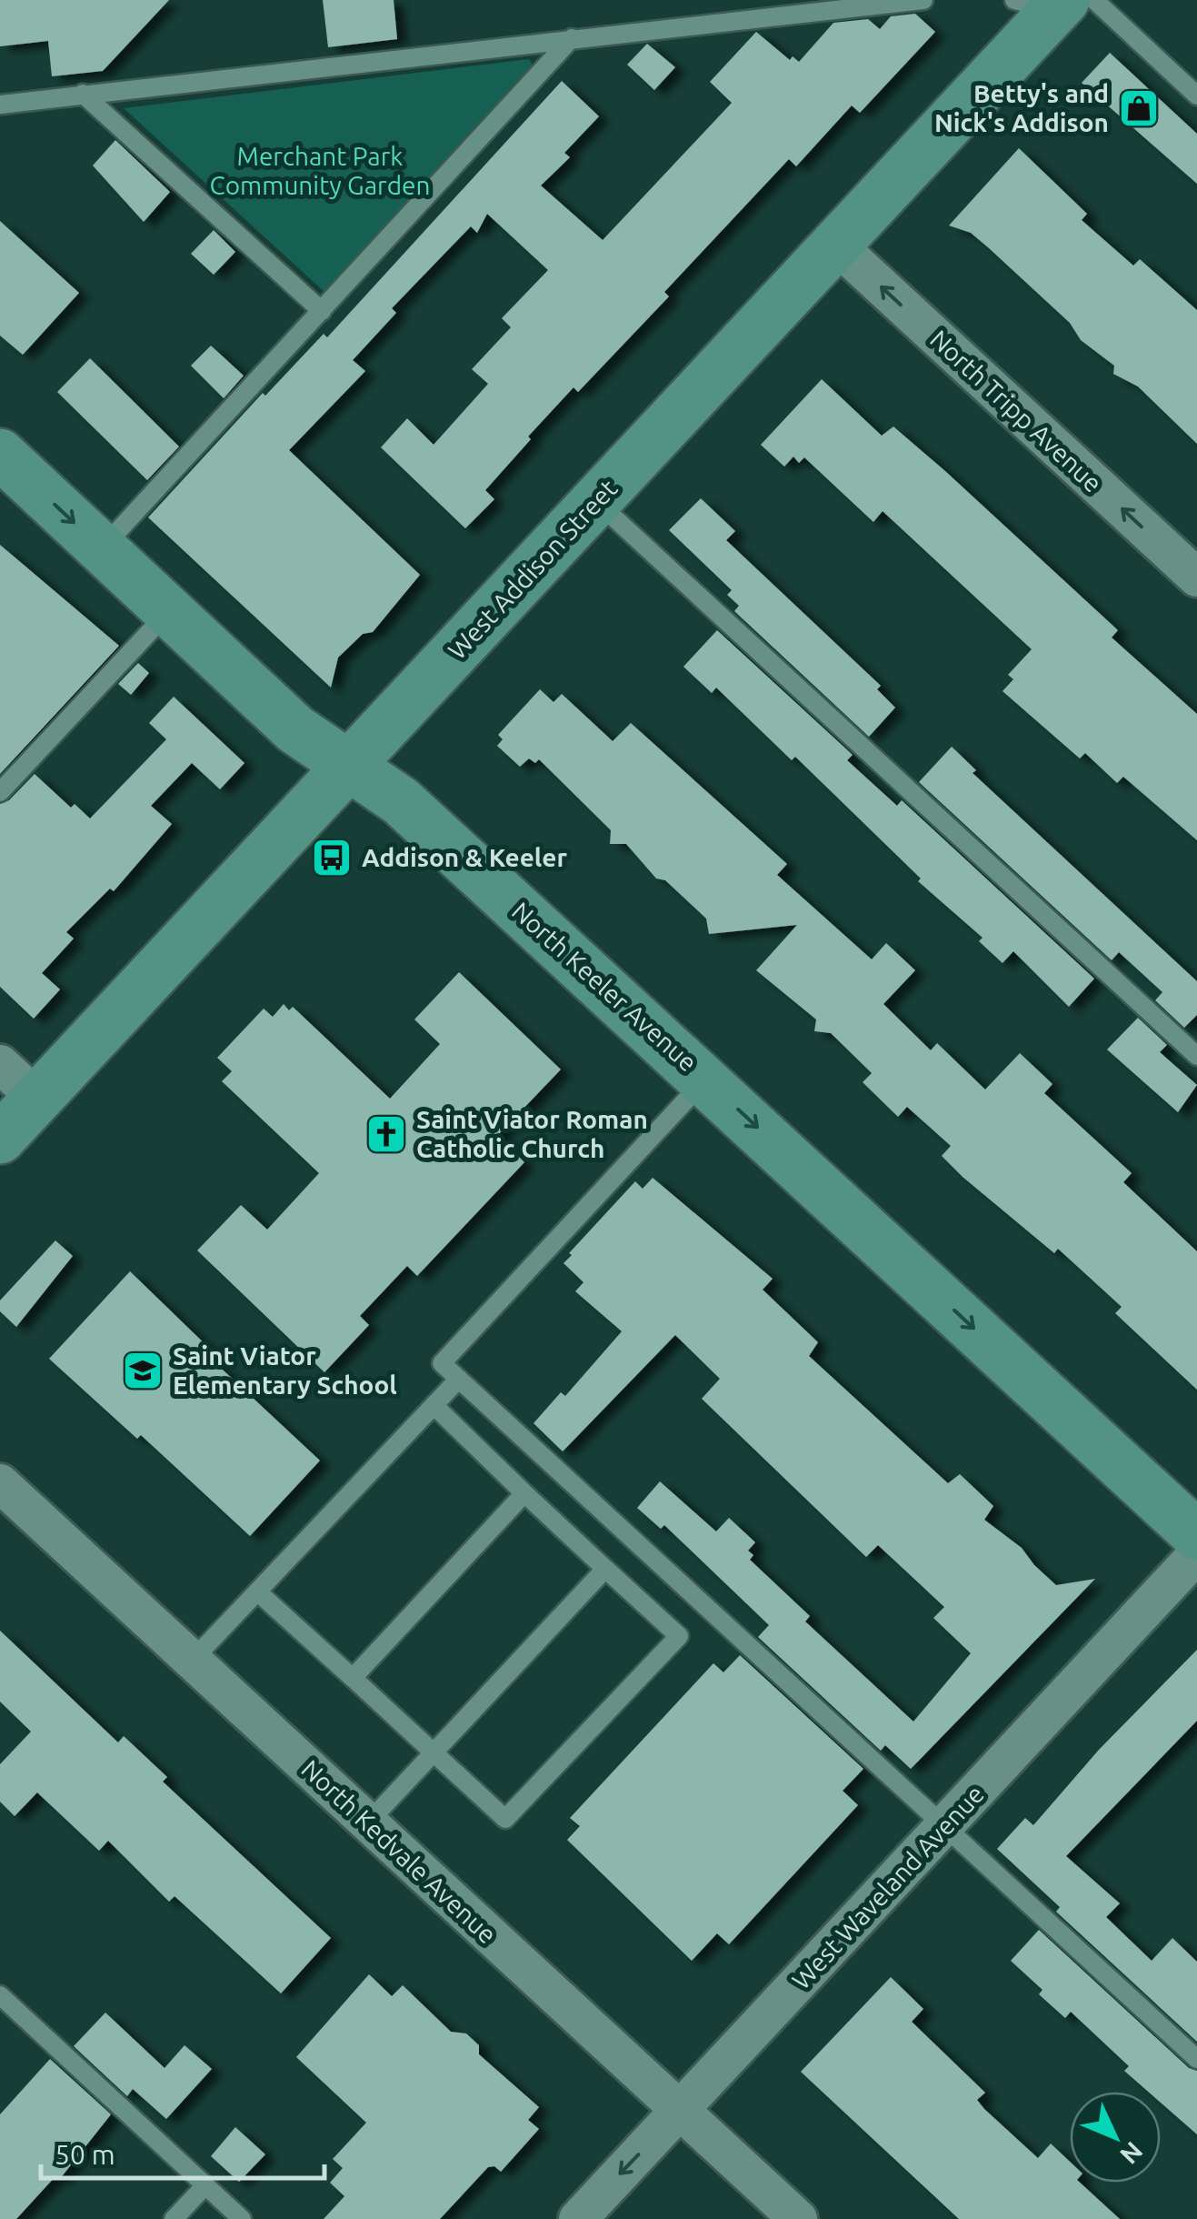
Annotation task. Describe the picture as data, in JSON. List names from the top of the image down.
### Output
{
  "streets": {
    "street": [
      "North Tripp Avenue",
      "West Addison Street",
      "North Keeler Avenue",
      "North Kedvale Avenue",
      "West Waveland Avenue"
    ]
  },
  "crossings": [
    ["North Tripp Avenue", "West Addison Street"],
    ["West Addison Street", "North Keeler Avenue"],
    ["North Kedvale Avenue", "West Waveland Avenue"]
  ],
  "one_way": ["North Tripp Avenue", "North Keeler Avenue"],
  "parks": ["Merchant Park Community Garden"],
  "places": {
    "shop": ["Betty's and Nick's Addison"],
    "bus stop": ["Addison & Keeler"],
    "church": ["Saint Viator Roman Catholic Church"],
    "school or university": ["Saint Viator Elementary School"]
  },
  "scale_bar": "50 m",
  "north": "bottom right"
}
